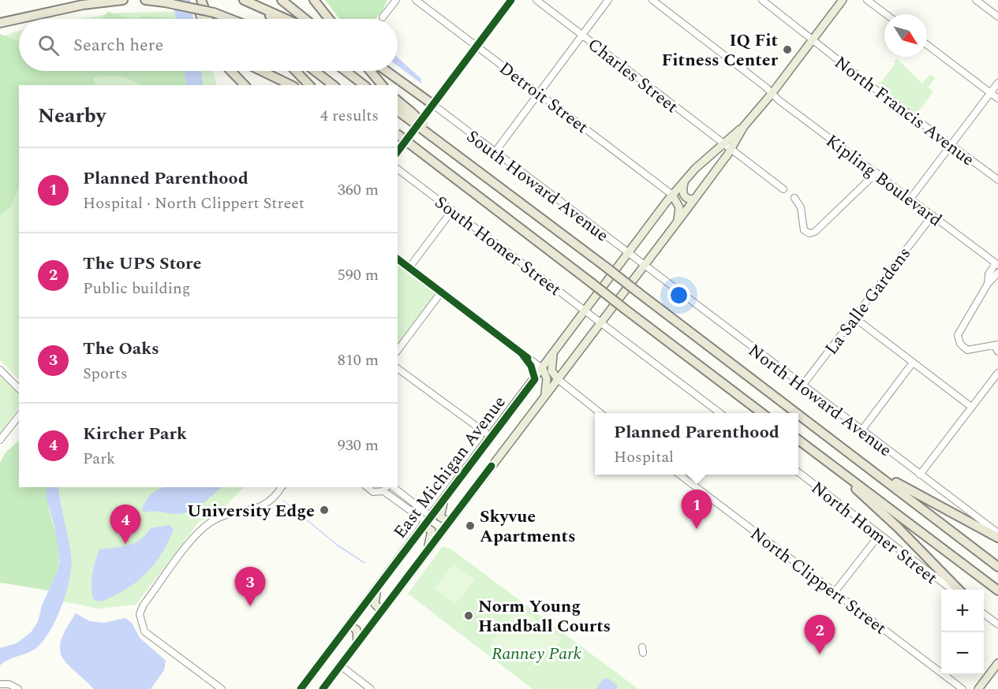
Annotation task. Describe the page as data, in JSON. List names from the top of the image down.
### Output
{
  "streets": {
    "main road": ["East Michigan Avenue"],
    "street": [
      "Charles Street",
      "Detroit Street",
      "North Francis Avenue",
      "Kipling Boulevard",
      "South Howard Avenue",
      "South Homer Street",
      "La Salle Gardens",
      "North Howard Avenue",
      "North Homer Street",
      "North Clippert Street"
    ]
  },
  "crossings": [
    ["Charles Street", "East Michigan Avenue"],
    ["Detroit Street", "East Michigan Avenue"],
    ["North Francis Avenue", "East Michigan Avenue"],
    ["Kipling Boulevard", "La Salle Gardens"],
    ["Kipling Boulevard", "East Michigan Avenue"],
    ["South Howard Avenue", "North Howard Avenue"],
    ["South Howard Avenue", "East Michigan Avenue"],
    ["South Homer Street", "East Michigan Avenue"],
    ["La Salle Gardens", "North Howard Avenue"],
    ["North Howard Avenue", "East Michigan Avenue"]
  ],
  "parks": ["Ranney Park"],
  "places": [
    "IQ Fit Fitness Center",
    "University Edge",
    "Skyvue Apartments",
    "Norm Young Handball Courts"
  ],
  "north": "bottom right",
  "page": {
    "search": "Search here",
    "heading": ["Nearby", "4 results"],
    "list": [
      {
        "mark": "1",
        "name": "Planned Parenthood",
        "note": "Hospital · North Clippert Street",
        "value": "360 m"
      },
      {
        "mark": "2",
        "name": "The UPS Store",
        "note": "Public building",
        "value": "590 m"
      },
      {
        "mark": "3",
        "name": "The Oaks",
        "note": "Sports",
        "value": "810 m"
      },
      {
        "mark": "4",
        "name": "Kircher Park",
        "note": "Park",
        "value": "930 m"
      }
    ],
    "popup": ["Planned Parenthood", "Hospital"],
    "pins": [
      "1",
      "4",
      "3",
      "2"
    ],
    "map_buttons": ["+", "−"]
  }
}
